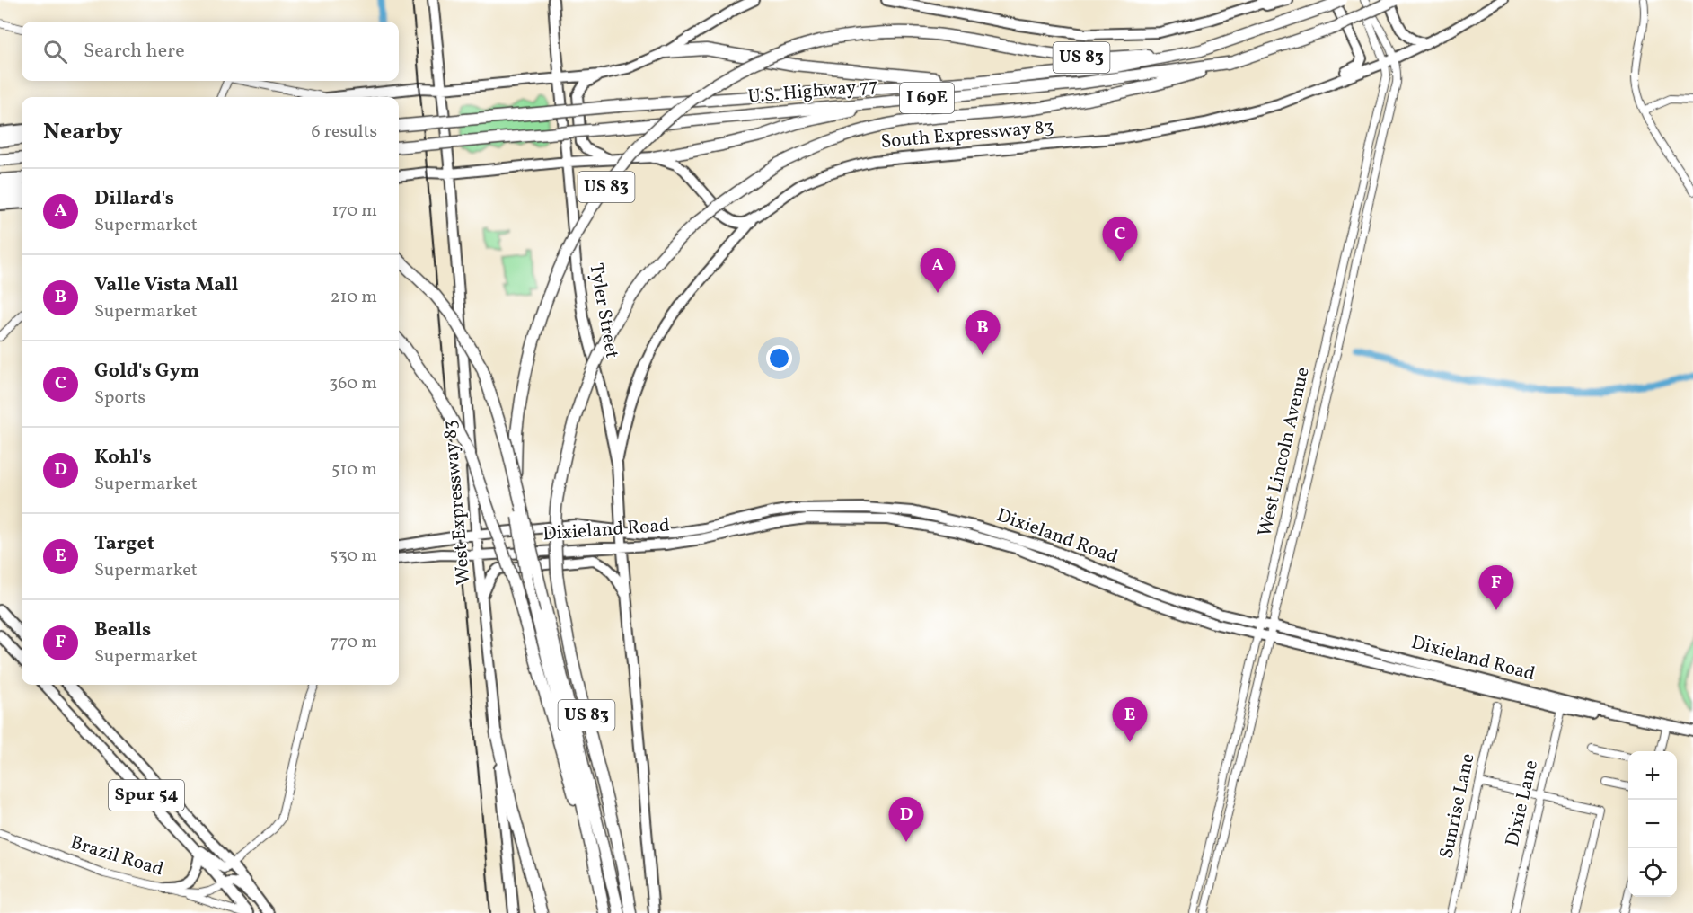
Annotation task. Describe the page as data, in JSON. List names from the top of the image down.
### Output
{
  "streets": {
    "highway": ["US 83", "U.S. Highway 77", "I 69E"],
    "main road": [
      "South Expressway 83",
      "Tyler Street",
      "West Expressway 83",
      "Dixieland Road",
      "Spur 54"
    ],
    "street": [
      "West Lincoln Avenue",
      "Dixie Lane",
      "Sunrise Lane",
      "Brazil Road"
    ]
  },
  "crossings": [
    ["US 83", "U.S. Highway 77"],
    ["US 83", "I 69E"],
    ["U.S. Highway 77", "I 69E"],
    ["South Expressway 83", "Tyler Street"],
    ["South Expressway 83", "West Lincoln Avenue"],
    ["West Lincoln Avenue", "Dixieland Road"],
    ["West Expressway 83", "Dixieland Road"],
    ["Dixieland Road", "Dixie Lane"],
    ["Spur 54", "Brazil Road"]
  ],
  "page": {
    "search": "Search here",
    "heading": ["Nearby", "6 results"],
    "list": [
      {
        "mark": "A",
        "name": "Dillard's",
        "note": "Supermarket",
        "value": "170 m"
      },
      {
        "mark": "B",
        "name": "Valle Vista Mall",
        "note": "Supermarket",
        "value": "210 m"
      },
      {
        "mark": "C",
        "name": "Gold's Gym",
        "note": "Sports",
        "value": "360 m"
      },
      {
        "mark": "D",
        "name": "Kohl's",
        "note": "Supermarket",
        "value": "510 m"
      },
      {
        "mark": "E",
        "name": "Target",
        "note": "Supermarket",
        "value": "530 m"
      },
      {
        "mark": "F",
        "name": "Bealls",
        "note": "Supermarket",
        "value": "770 m"
      }
    ],
    "pins": [
      "C",
      "A",
      "B",
      "F",
      "E",
      "D"
    ],
    "map_buttons": ["+", "−"]
  }
}
